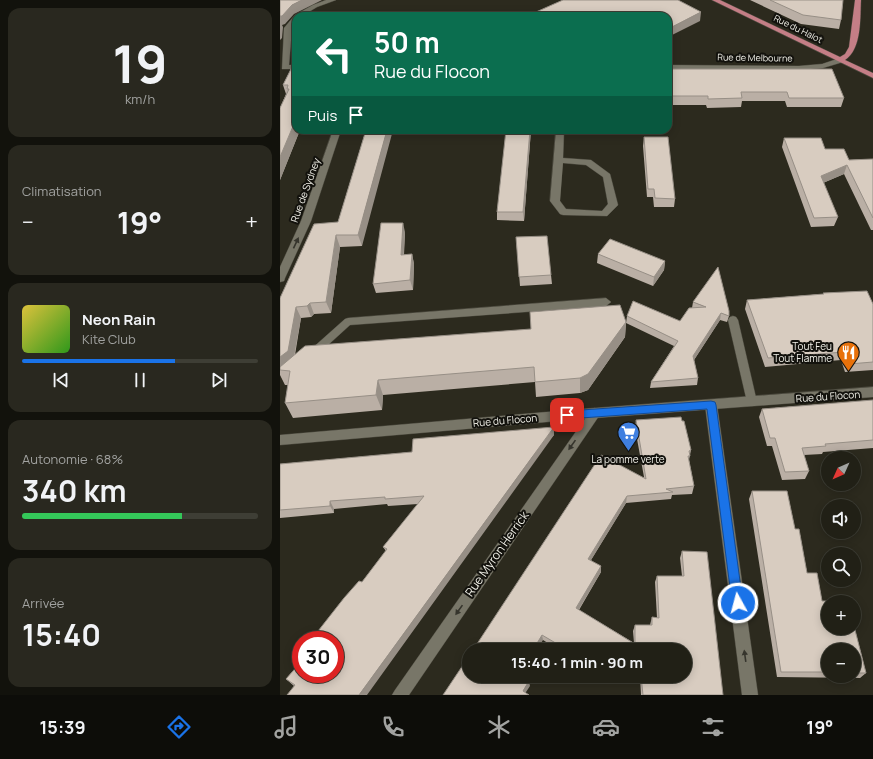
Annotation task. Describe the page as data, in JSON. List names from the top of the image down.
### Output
{
  "streets": {
    "main road": ["Rue du Halot"],
    "street": [
      "Rue de Melbourne",
      "Rue de Sydney",
      "Rue du Flocon",
      "Rue Myron Herrick"
    ]
  },
  "crossings": [
    ["Rue du Halot", "Rue de Melbourne"],
    ["Rue du Flocon", "Rue Myron Herrick"]
  ],
  "one_way": ["Rue de Sydney", "Rue Myron Herrick"],
  "places": {
    "restaurant": ["Tout Feu Tout Flamme"],
    "supermarket": ["La pomme verte"]
  },
  "north": "bottom left",
  "page": {
    "tile": [
      ["19", "km/h"],
      "Climatisation",
      ["Autonomie · 68%", "340 km"],
      ["Arrivée", "15:40"]
    ],
    "turn": ["50 m", "Rue du Flocon"],
    "then": "Puis",
    "heat": ["−", "19°", "+"],
    "song": ["Neon Rain", "Kite Club"],
    "map_buttons": ["+", "−"],
    "limit": "30",
    "trip": "15:40 · 1 min · 90 m",
    "tabs": ["15:39", "19°"]
  }
}
